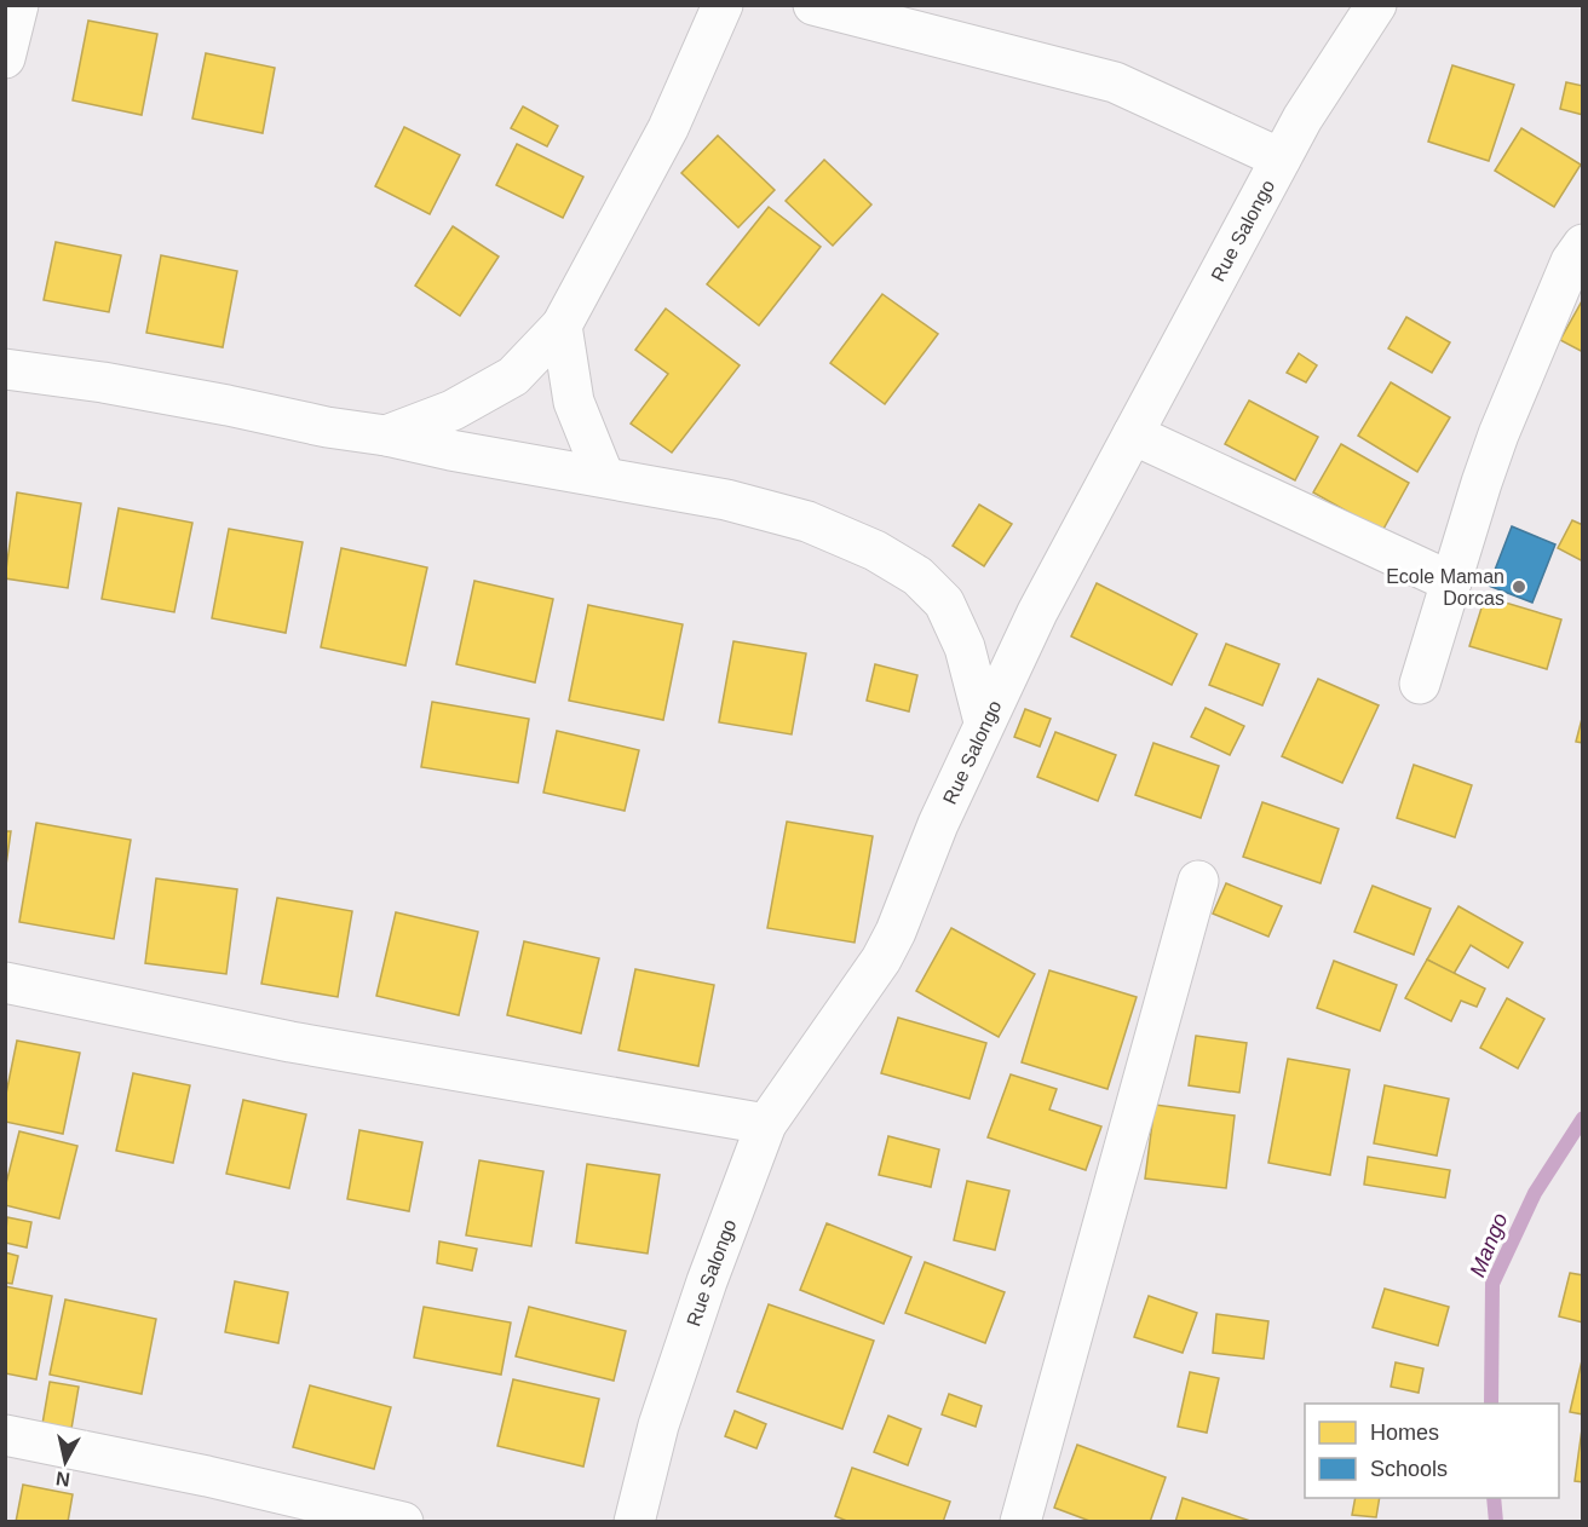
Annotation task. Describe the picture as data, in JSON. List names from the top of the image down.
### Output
{
  "streets": {
    "street": ["Rue Salongo"]
  },
  "water": ["Mango"],
  "places": ["Ecole Maman Dorcas"],
  "legend": ["Homes", "Schools"],
  "north": "bottom"
}
